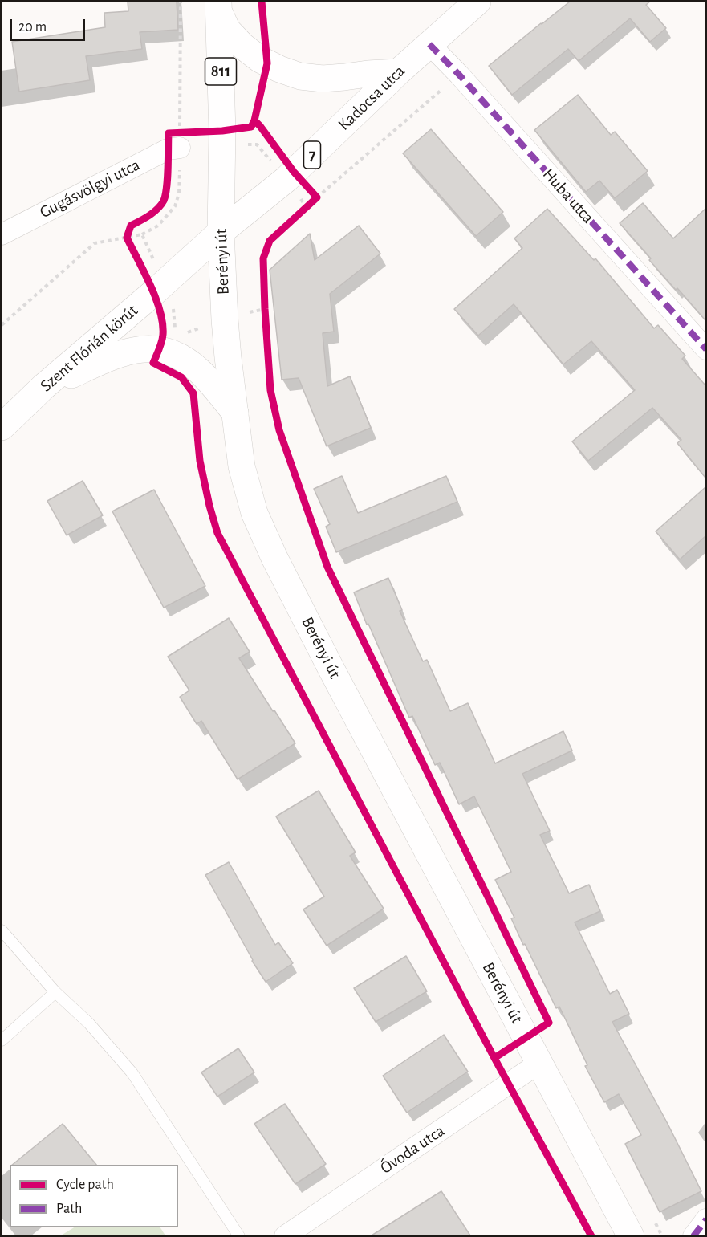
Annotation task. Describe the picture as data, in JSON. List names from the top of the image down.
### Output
{
  "streets": {
    "main road": [
      "811",
      "Kadocsa utca",
      "7",
      "Berényi út",
      "Szent Flórián körút"
    ],
    "street": ["Gugásvölgyi utca", "Huba utca", "Óvoda utca"]
  },
  "crossings": [
    ["Kadocsa utca", "Huba utca"],
    ["Kadocsa utca", "Berényi út"],
    ["Kadocsa utca", "Szent Flórián körút"],
    ["Berényi út", "Szent Flórián körút"],
    ["Berényi út", "Óvoda utca"]
  ],
  "legend": ["Cycle path", "Path"],
  "scale_bar": "20 m"
}
